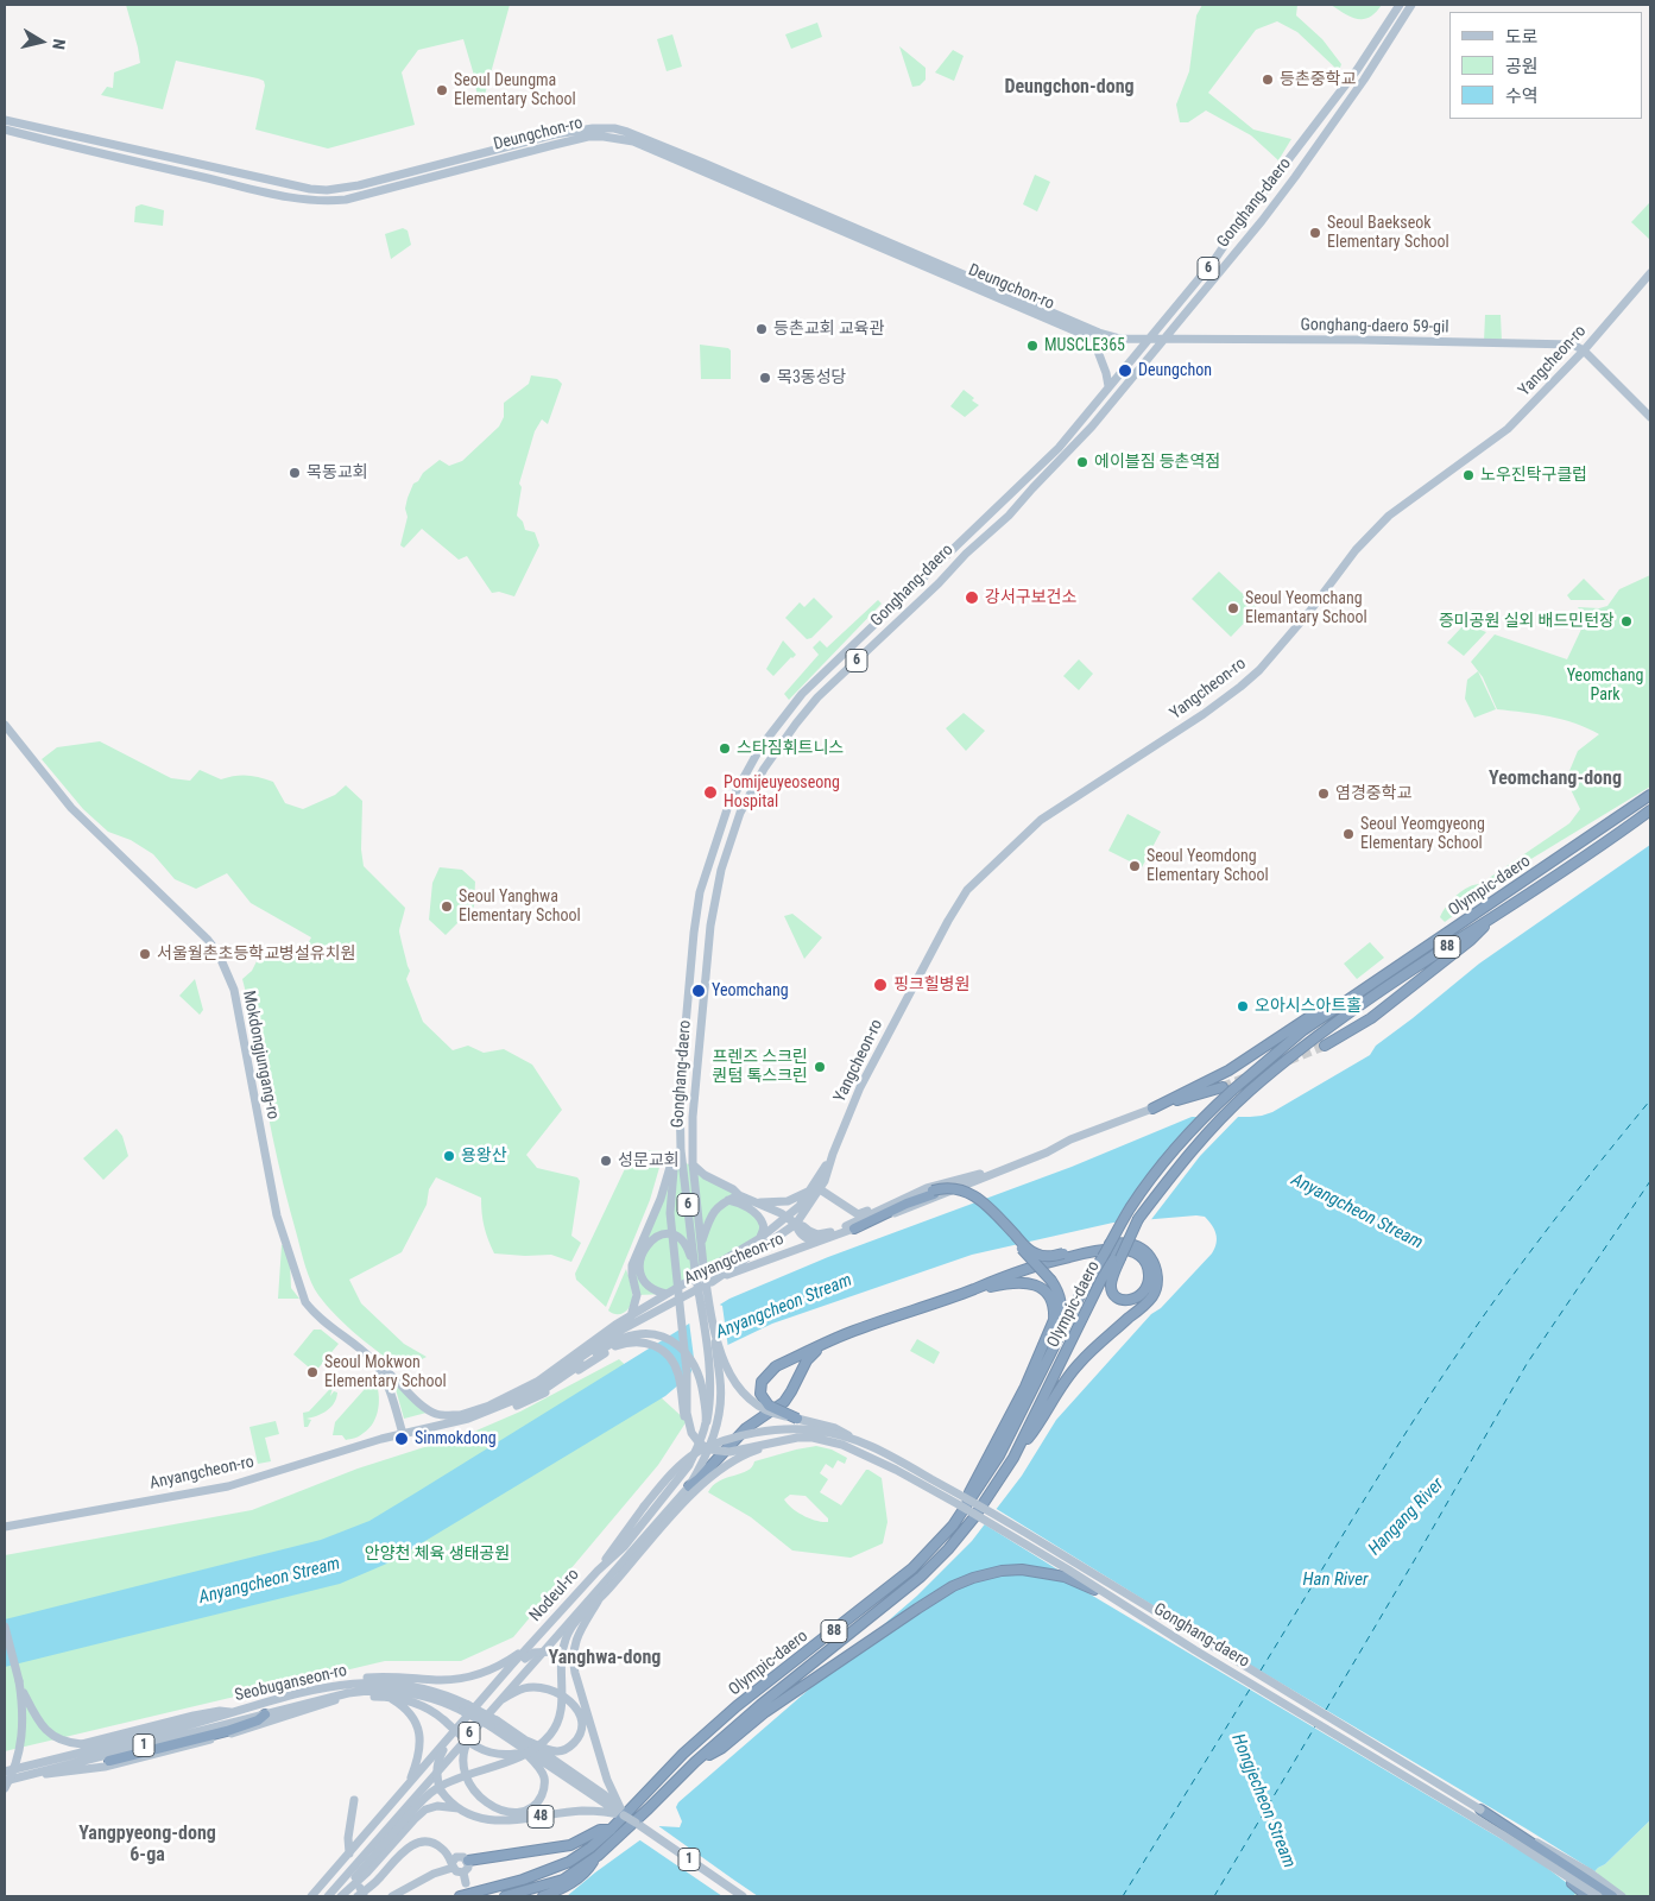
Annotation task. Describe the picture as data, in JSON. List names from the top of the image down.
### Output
{
  "streets": {
    "highway": ["Olympic-daero", "88"],
    "main road": [
      "Deungchon-ro",
      "Gonghang-daero",
      "6",
      "Gonghang-daero 59-gil",
      "Yangcheon-ro",
      "Mokdongjungang-ro",
      "Anyangcheon-ro",
      "Nodeul-ro",
      "Seobuganseon-ro",
      "1",
      "48"
    ]
  },
  "crossings": [
    ["Deungchon-ro", "Gonghang-daero"],
    ["Deungchon-ro", "Gonghang-daero 59-gil"],
    ["Gonghang-daero", "Gonghang-daero 59-gil"],
    ["Gonghang-daero", "Nodeul-ro"],
    ["Gonghang-daero 59-gil", "Yangcheon-ro"],
    ["Yangcheon-ro", "Anyangcheon-ro"],
    ["Mokdongjungang-ro", "Anyangcheon-ro"],
    ["Nodeul-ro", "48"],
    ["Seobuganseon-ro", "48"]
  ],
  "districts": [
    "Deungchon-dong",
    "Yeomchang-dong",
    "Yanghwa-dong",
    "Yangpyeong-dong 6-ga"
  ],
  "water": [
    "Anyangcheon Stream",
    "Hangang River",
    "Han River",
    "Hongjecheon Stream"
  ],
  "parks": ["Yeomchang Park", "안양천 체육 생태공원"],
  "places": [
    "등촌중학교",
    "Seoul Deungma Elementary School",
    "Seoul Baekseok Elementary School",
    "등촌교회 교육관",
    "MUSCLE365",
    "Deungchon",
    "목3동성당",
    "에이블짐 등촌역점",
    "목동교회",
    "노우진탁구클럽",
    "강서구보건소",
    "Seoul Yeomchang Elemantary School",
    "증미공원 실외 배드민턴장",
    "스타짐휘트니스",
    "Pomijeuyeoseong Hospital",
    "염경중학교",
    "Seoul Yeomgyeong Elementary School",
    "Seoul Yeomdong Elementary School",
    "Seoul Yanghwa Elementary School",
    "서울월촌초등학교병설유치원",
    "핑크힐병원",
    "Yeomchang",
    "오아시스아트홀",
    "프렌즈 스크린 퀀텀 톡스크린",
    "용왕산",
    "성문교회",
    "Seoul Mokwon Elementary School",
    "Sinmokdong"
  ],
  "legend": ["도로", "공원", "수역"],
  "north": "right"
}
